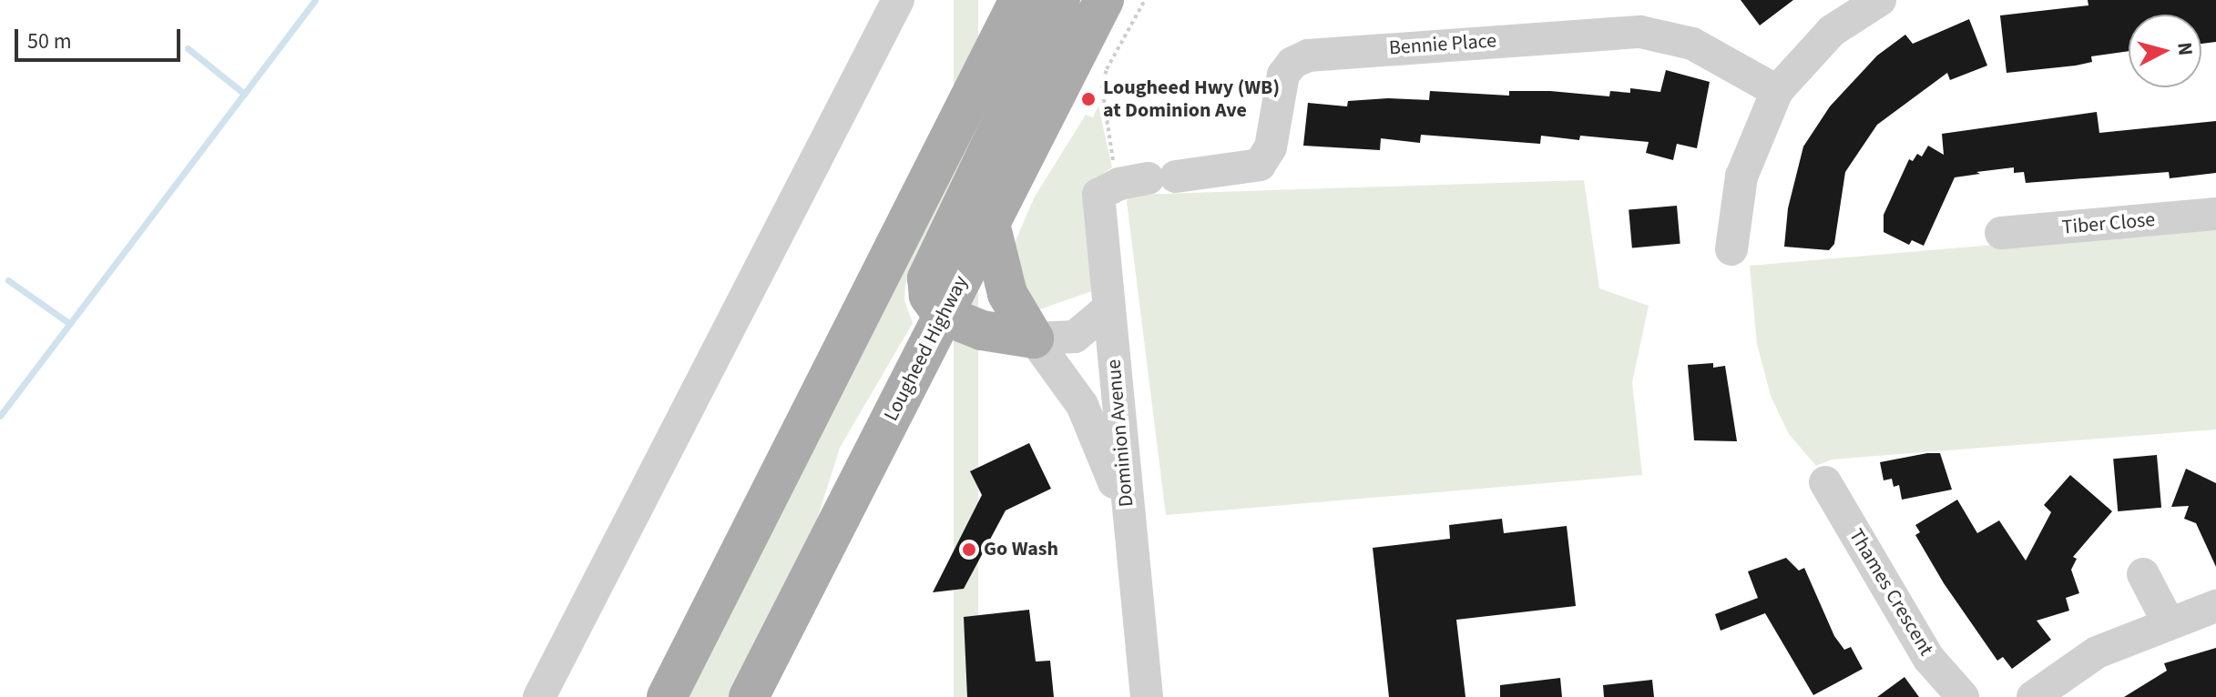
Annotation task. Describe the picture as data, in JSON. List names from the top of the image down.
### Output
{
  "streets": {
    "main road": ["Lougheed Highway"],
    "street": [
      "Bennie Place",
      "Tiber Close",
      "Dominion Avenue",
      "Thames Crescent"
    ]
  },
  "crossings": [
    ["Bennie Place", "Dominion Avenue"]
  ],
  "places": ["Lougheed Hwy (WB) at Dominion Ave", "Go Wash"],
  "scale_bar": "50 m",
  "north": "right"
}
